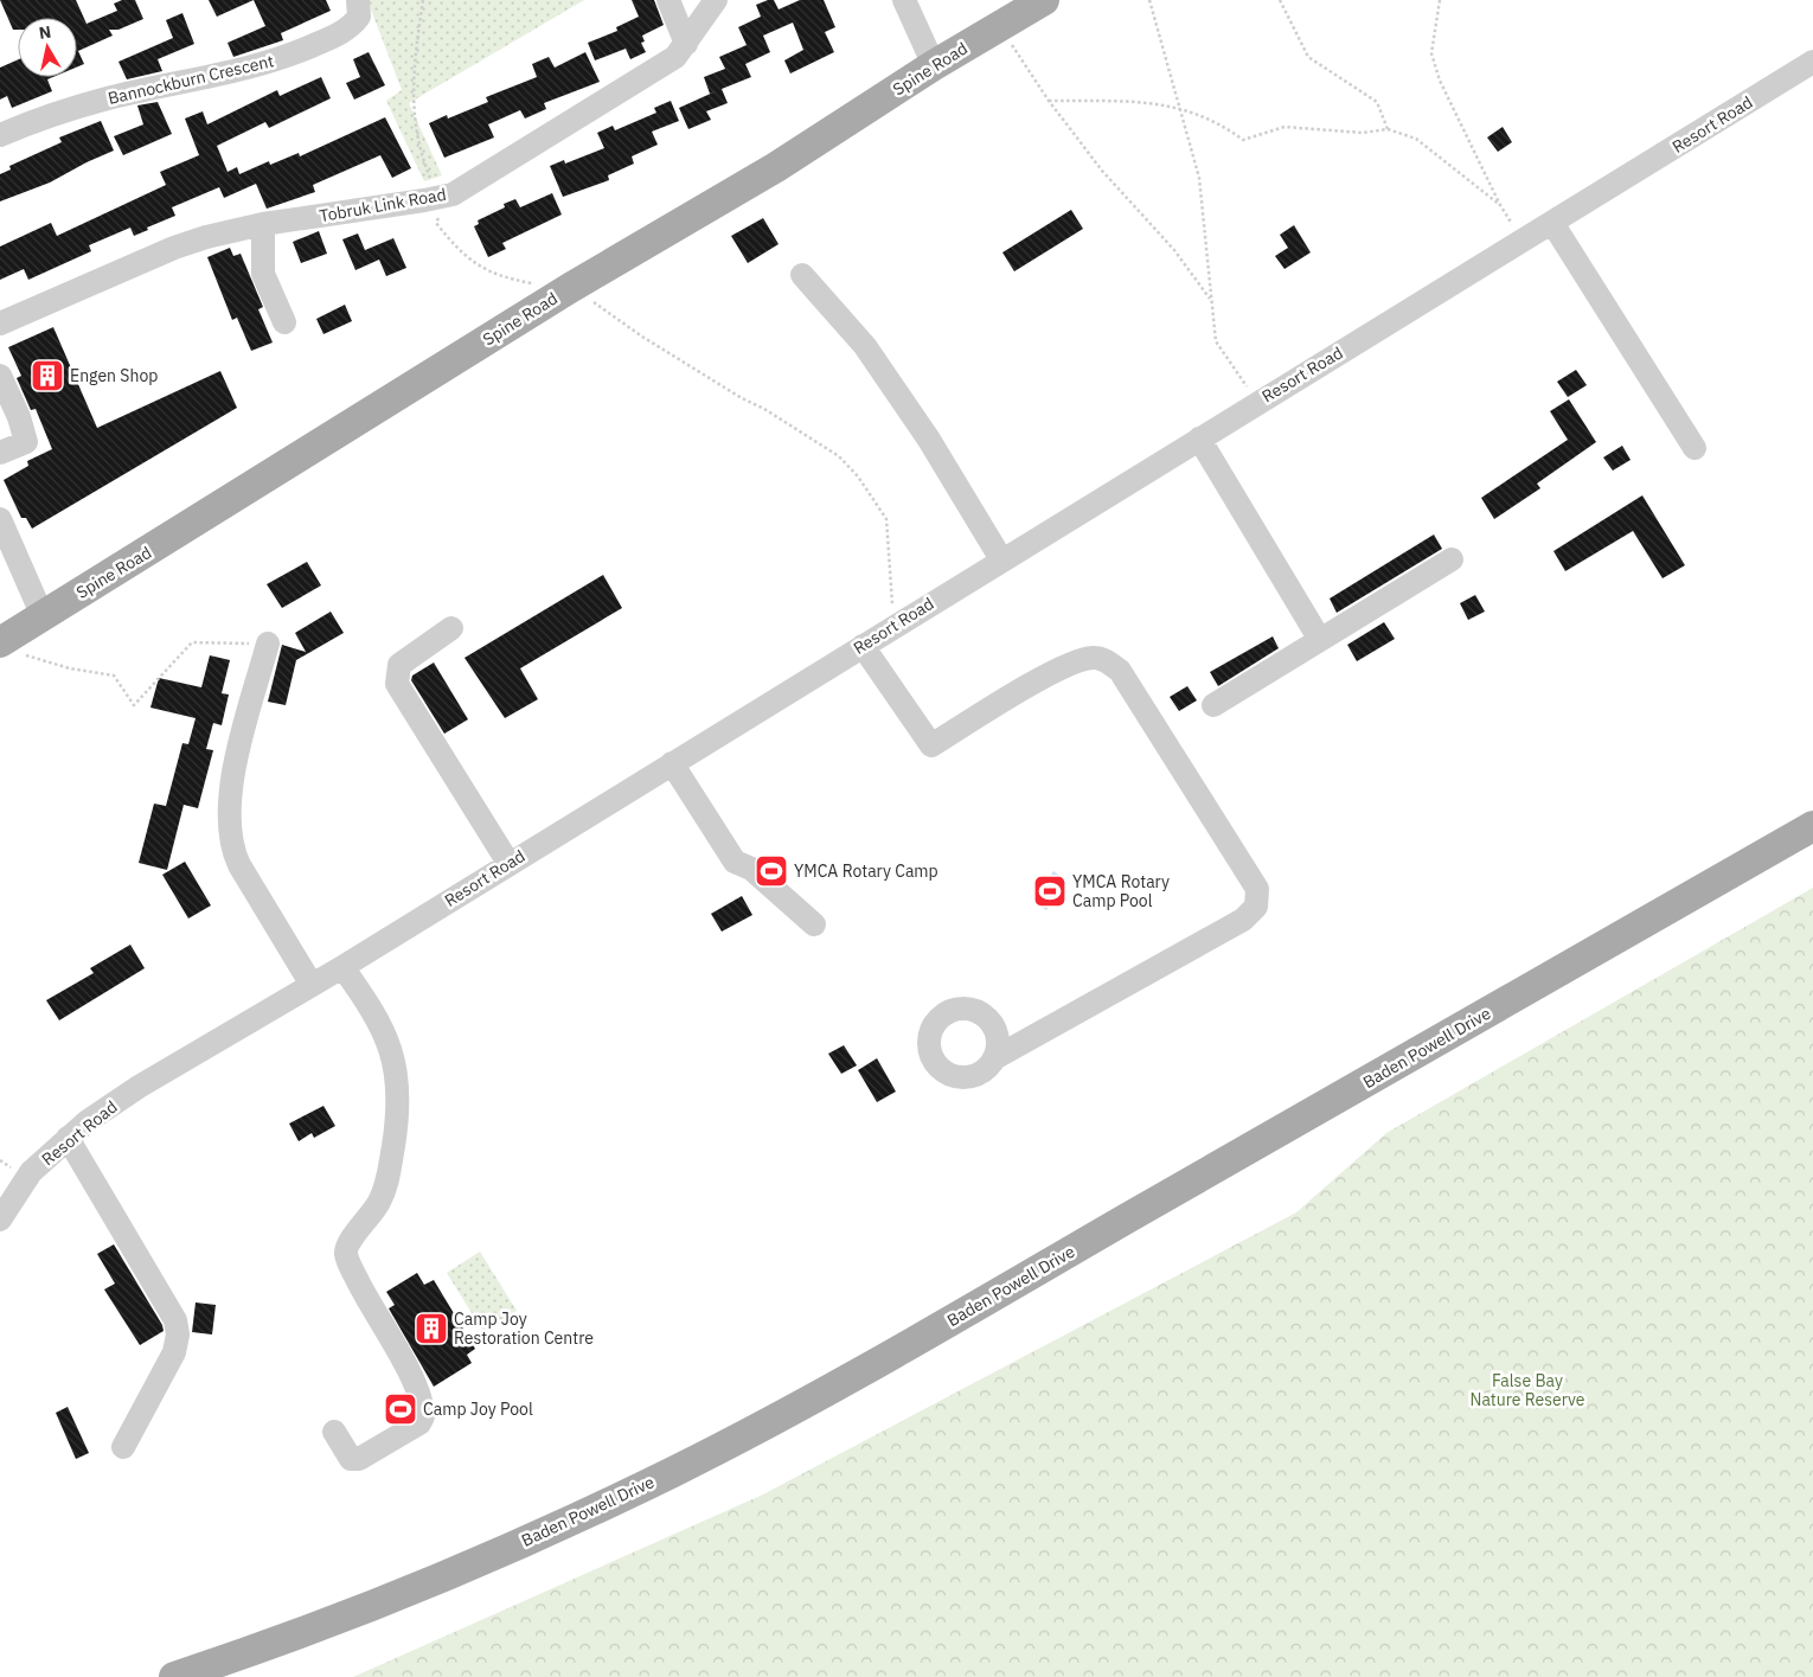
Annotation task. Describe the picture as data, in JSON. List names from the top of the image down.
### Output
{
  "streets": {
    "main road": ["Spine Road", "Baden Powell Drive"],
    "street": ["Bannockburn Crescent", "Resort Road", "Tobruk Link Road"]
  },
  "parks": ["False Bay Nature Reserve"],
  "places": {
    "building": ["Engen Shop", "Camp Joy Restoration Centre"],
    "sports": ["YMCA Rotary Camp", "YMCA Rotary Camp Pool", "Camp Joy Pool"]
  },
  "north": "top"
}
